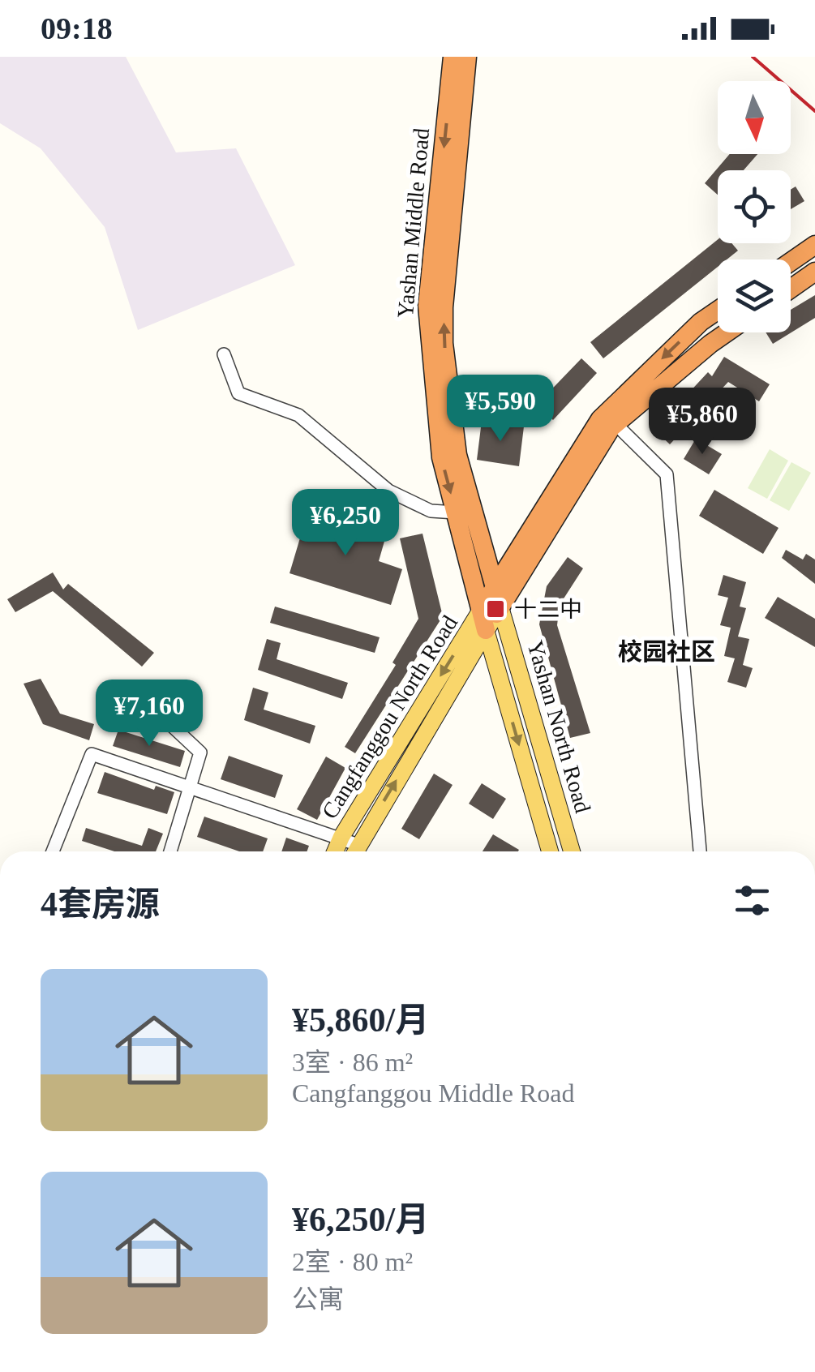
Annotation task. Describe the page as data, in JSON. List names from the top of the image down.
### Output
{
  "streets": {
    "highway": ["Yashan Middle Road"],
    "main road": ["Cangfanggou North Road", "Yashan North Road"]
  },
  "crossings": [
    ["Yashan Middle Road", "Cangfanggou North Road"],
    ["Yashan Middle Road", "Yashan North Road"],
    ["Cangfanggou North Road", "Yashan North Road"]
  ],
  "districts": ["校园社区"],
  "places": {
    "transit": ["十二中"]
  },
  "north": "bottom",
  "page": {
    "status": "09:18",
    "price": [
      "¥5,590",
      "¥5,860",
      "¥6,250",
      "¥7,160"
    ],
    "heading": "4套房源",
    "list": [
      {
        "name": "¥5,860/月",
        "note": "3室 · 86 m² · Cangfanggou Middle Road"
      },
      {
        "name": "¥6,250/月",
        "note": "2室 · 80 m² · 公寓"
      }
    ]
  }
}
